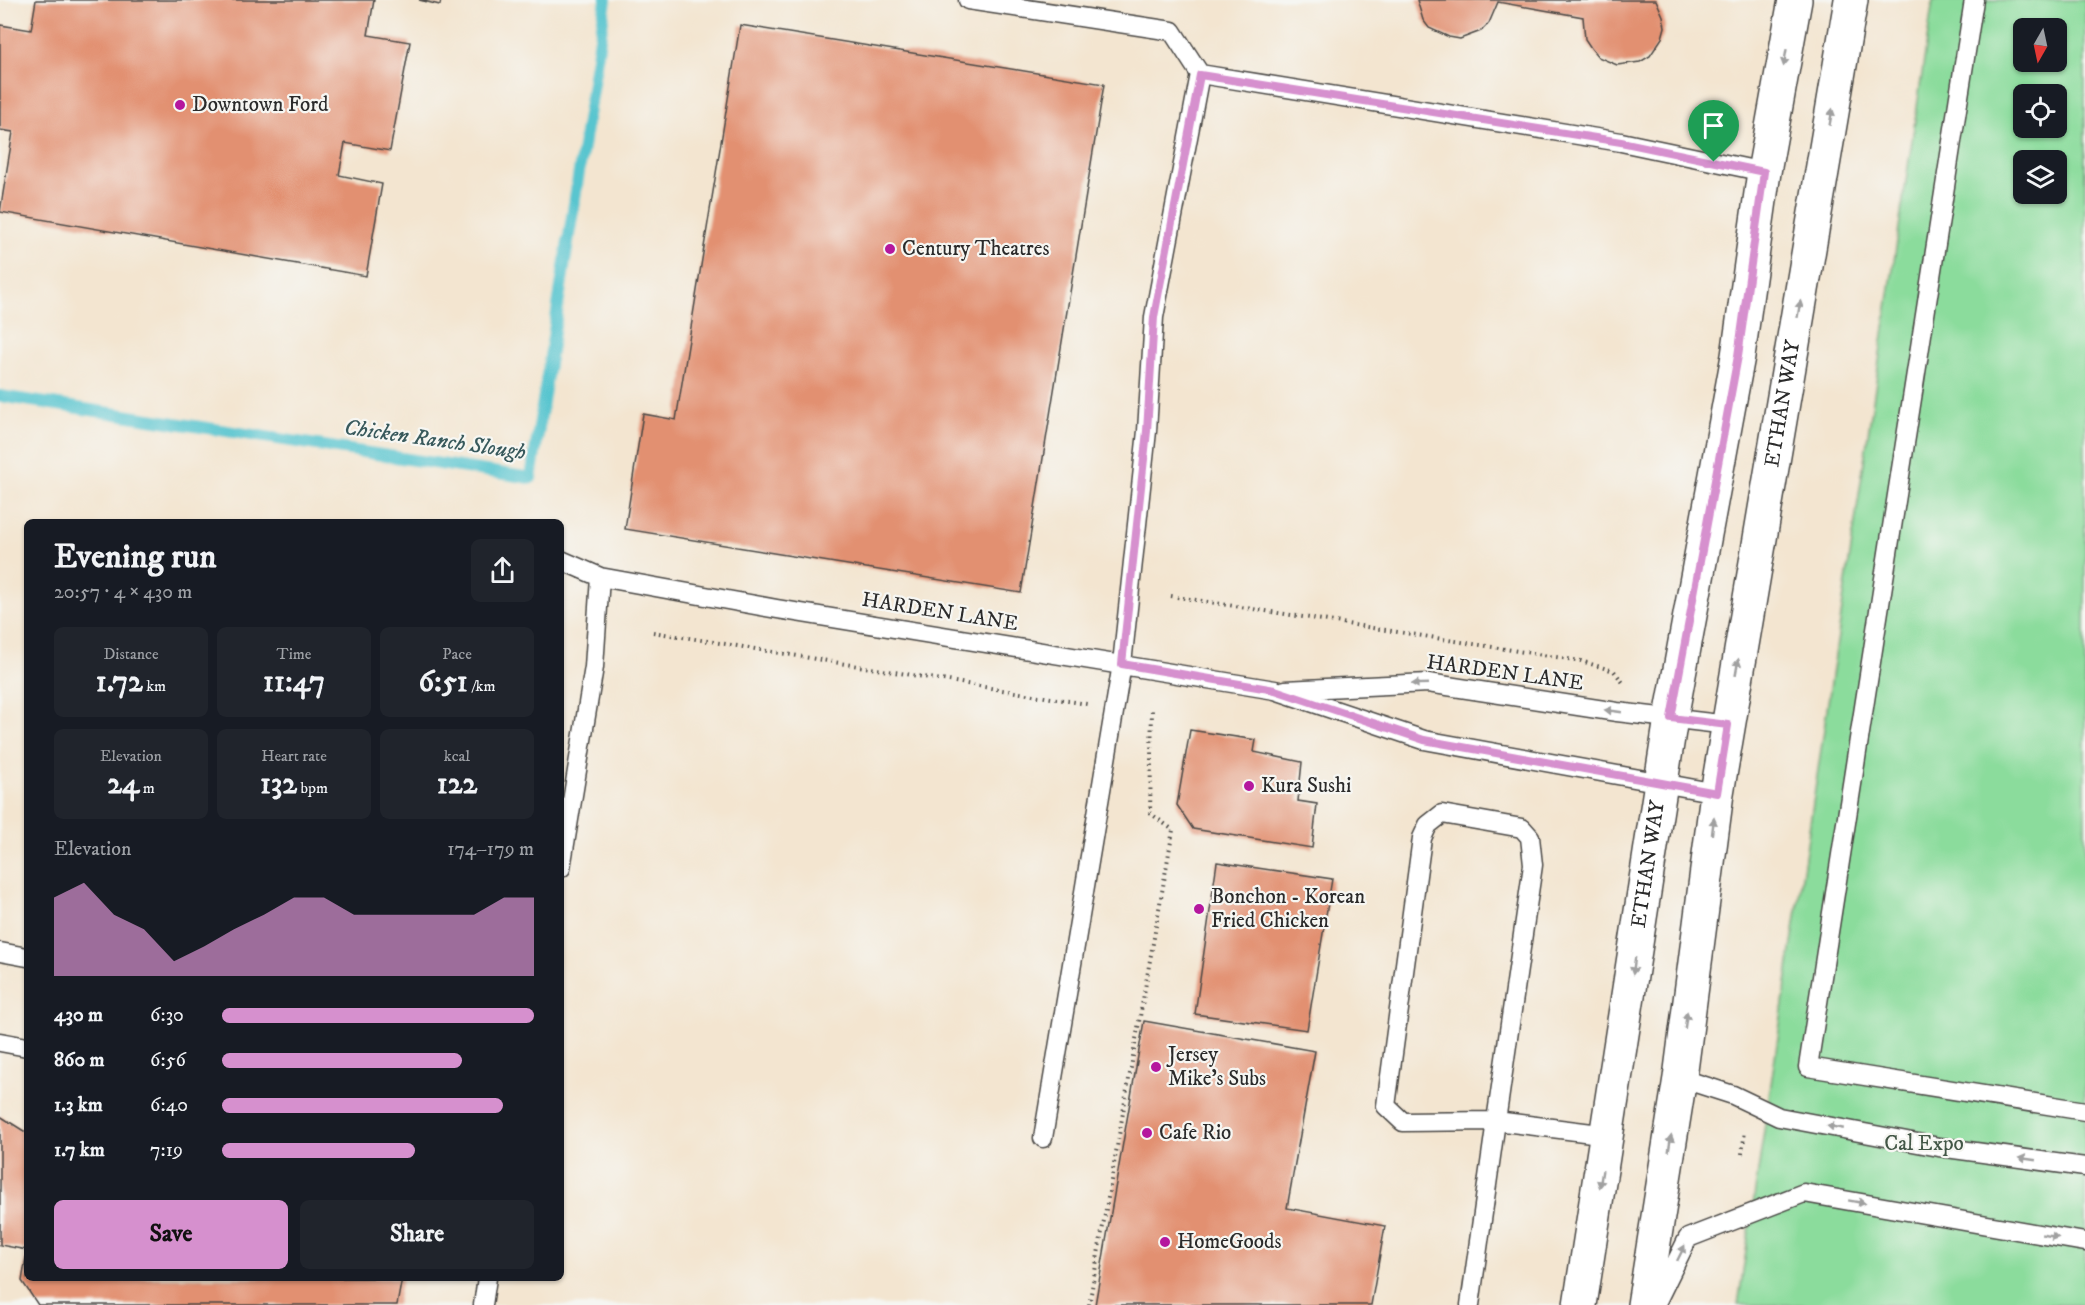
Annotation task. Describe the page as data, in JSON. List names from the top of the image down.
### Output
{
  "streets": {
    "street": ["ETHAN WAY"],
    "lane": ["HARDEN LANE"]
  },
  "crossings": [
    ["ETHAN WAY", "HARDEN LANE"]
  ],
  "water": ["Chicken Ranch Slough"],
  "parks": ["Cal Expo"],
  "places": [
    "Downtown Ford",
    "Century Theatres",
    "Kura Sushi",
    "Bonchon - Korean Fried Chicken",
    "Jersey Mike's Subs",
    "Cafe Rio",
    "HomeGoods"
  ],
  "north": "bottom",
  "page": {
    "heading": ["Evening run", "20:57 · 4 × 430 m"],
    "stats": [
      ["Distance", "1.72 km"],
      ["Time", "11:47"],
      ["Pace", "6:51 /km"],
      ["Elevation", "24 m"],
      ["Heart rate", "132 bpm"],
      ["kcal", "122"]
    ],
    "chart": ["Elevation", "174–179 m"],
    "list": [
      {
        "name": "430 m",
        "note": "6:30"
      },
      {
        "name": "860 m",
        "note": "6:56"
      },
      {
        "name": "1.3 km",
        "note": "6:40"
      },
      {
        "name": "1.7 km",
        "note": "7:19"
      }
    ],
    "buttons": ["Save", "Share"]
  }
}
